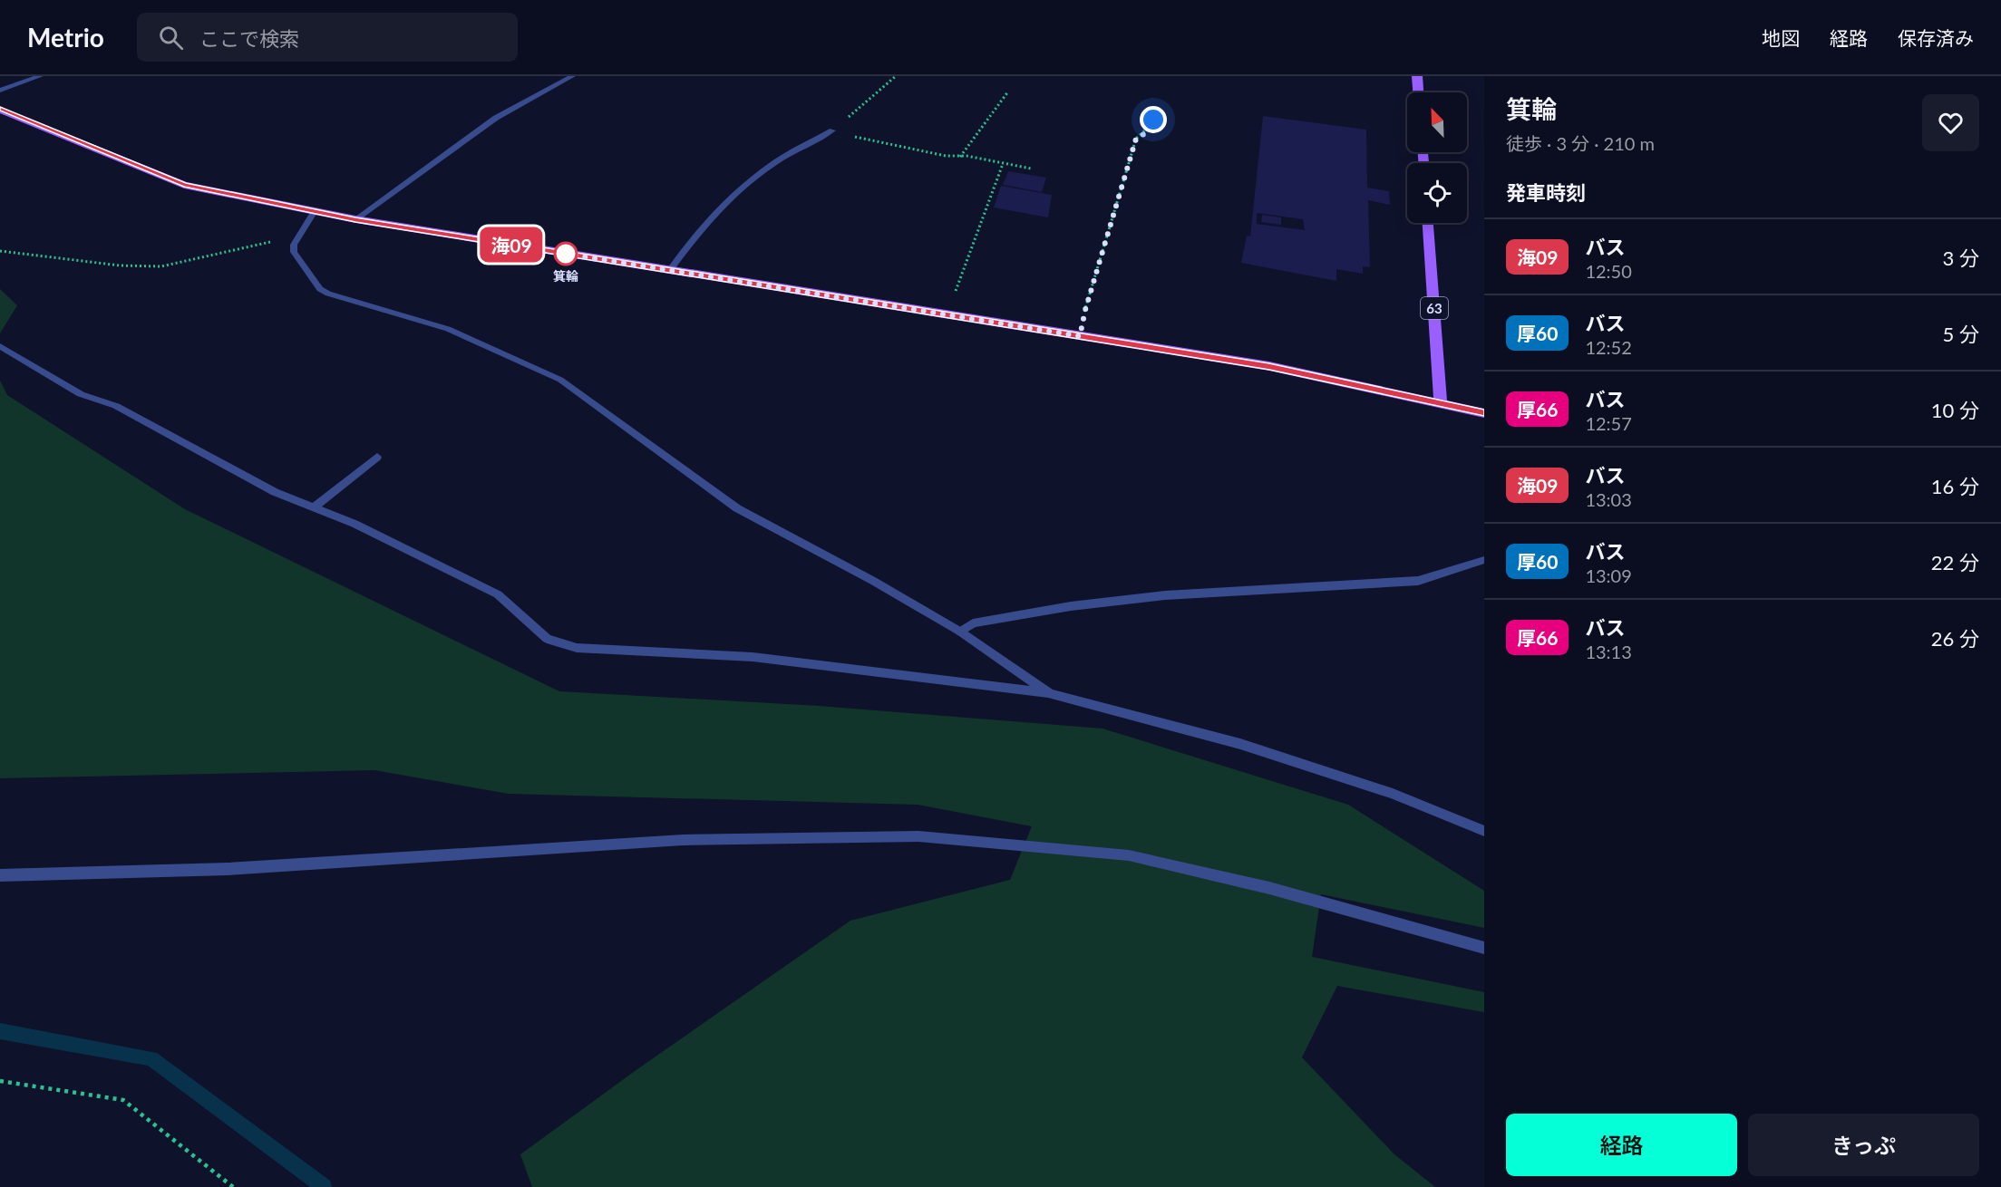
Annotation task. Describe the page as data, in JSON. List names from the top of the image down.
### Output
{
  "streets": {
    "main road": ["63"]
  },
  "places": ["箕輪"],
  "lines": ["bus line 海09"],
  "north": "top left",
  "page": {
    "header": "Metrio",
    "search": "ここで検索",
    "nav": ["地図", "経路", "保存済み"],
    "on_map": "海09",
    "heading": [
      ["箕輪", "徒歩 · 3 分 · 210 m"],
      "発車時刻"
    ],
    "list": [
      {
        "mark": "海09",
        "name": "バス",
        "note": "12:50",
        "value": "3 分"
      },
      {
        "mark": "厚60",
        "name": "バス",
        "note": "12:52",
        "value": "5 分"
      },
      {
        "mark": "厚66",
        "name": "バス",
        "note": "12:57",
        "value": "10 分"
      },
      {
        "mark": "海09",
        "name": "バス",
        "note": "13:03",
        "value": "16 分"
      },
      {
        "mark": "厚60",
        "name": "バス",
        "note": "13:09",
        "value": "22 分"
      },
      {
        "mark": "厚66",
        "name": "バス",
        "note": "13:13",
        "value": "26 分"
      }
    ],
    "buttons": ["経路", "きっぷ"]
  }
}
